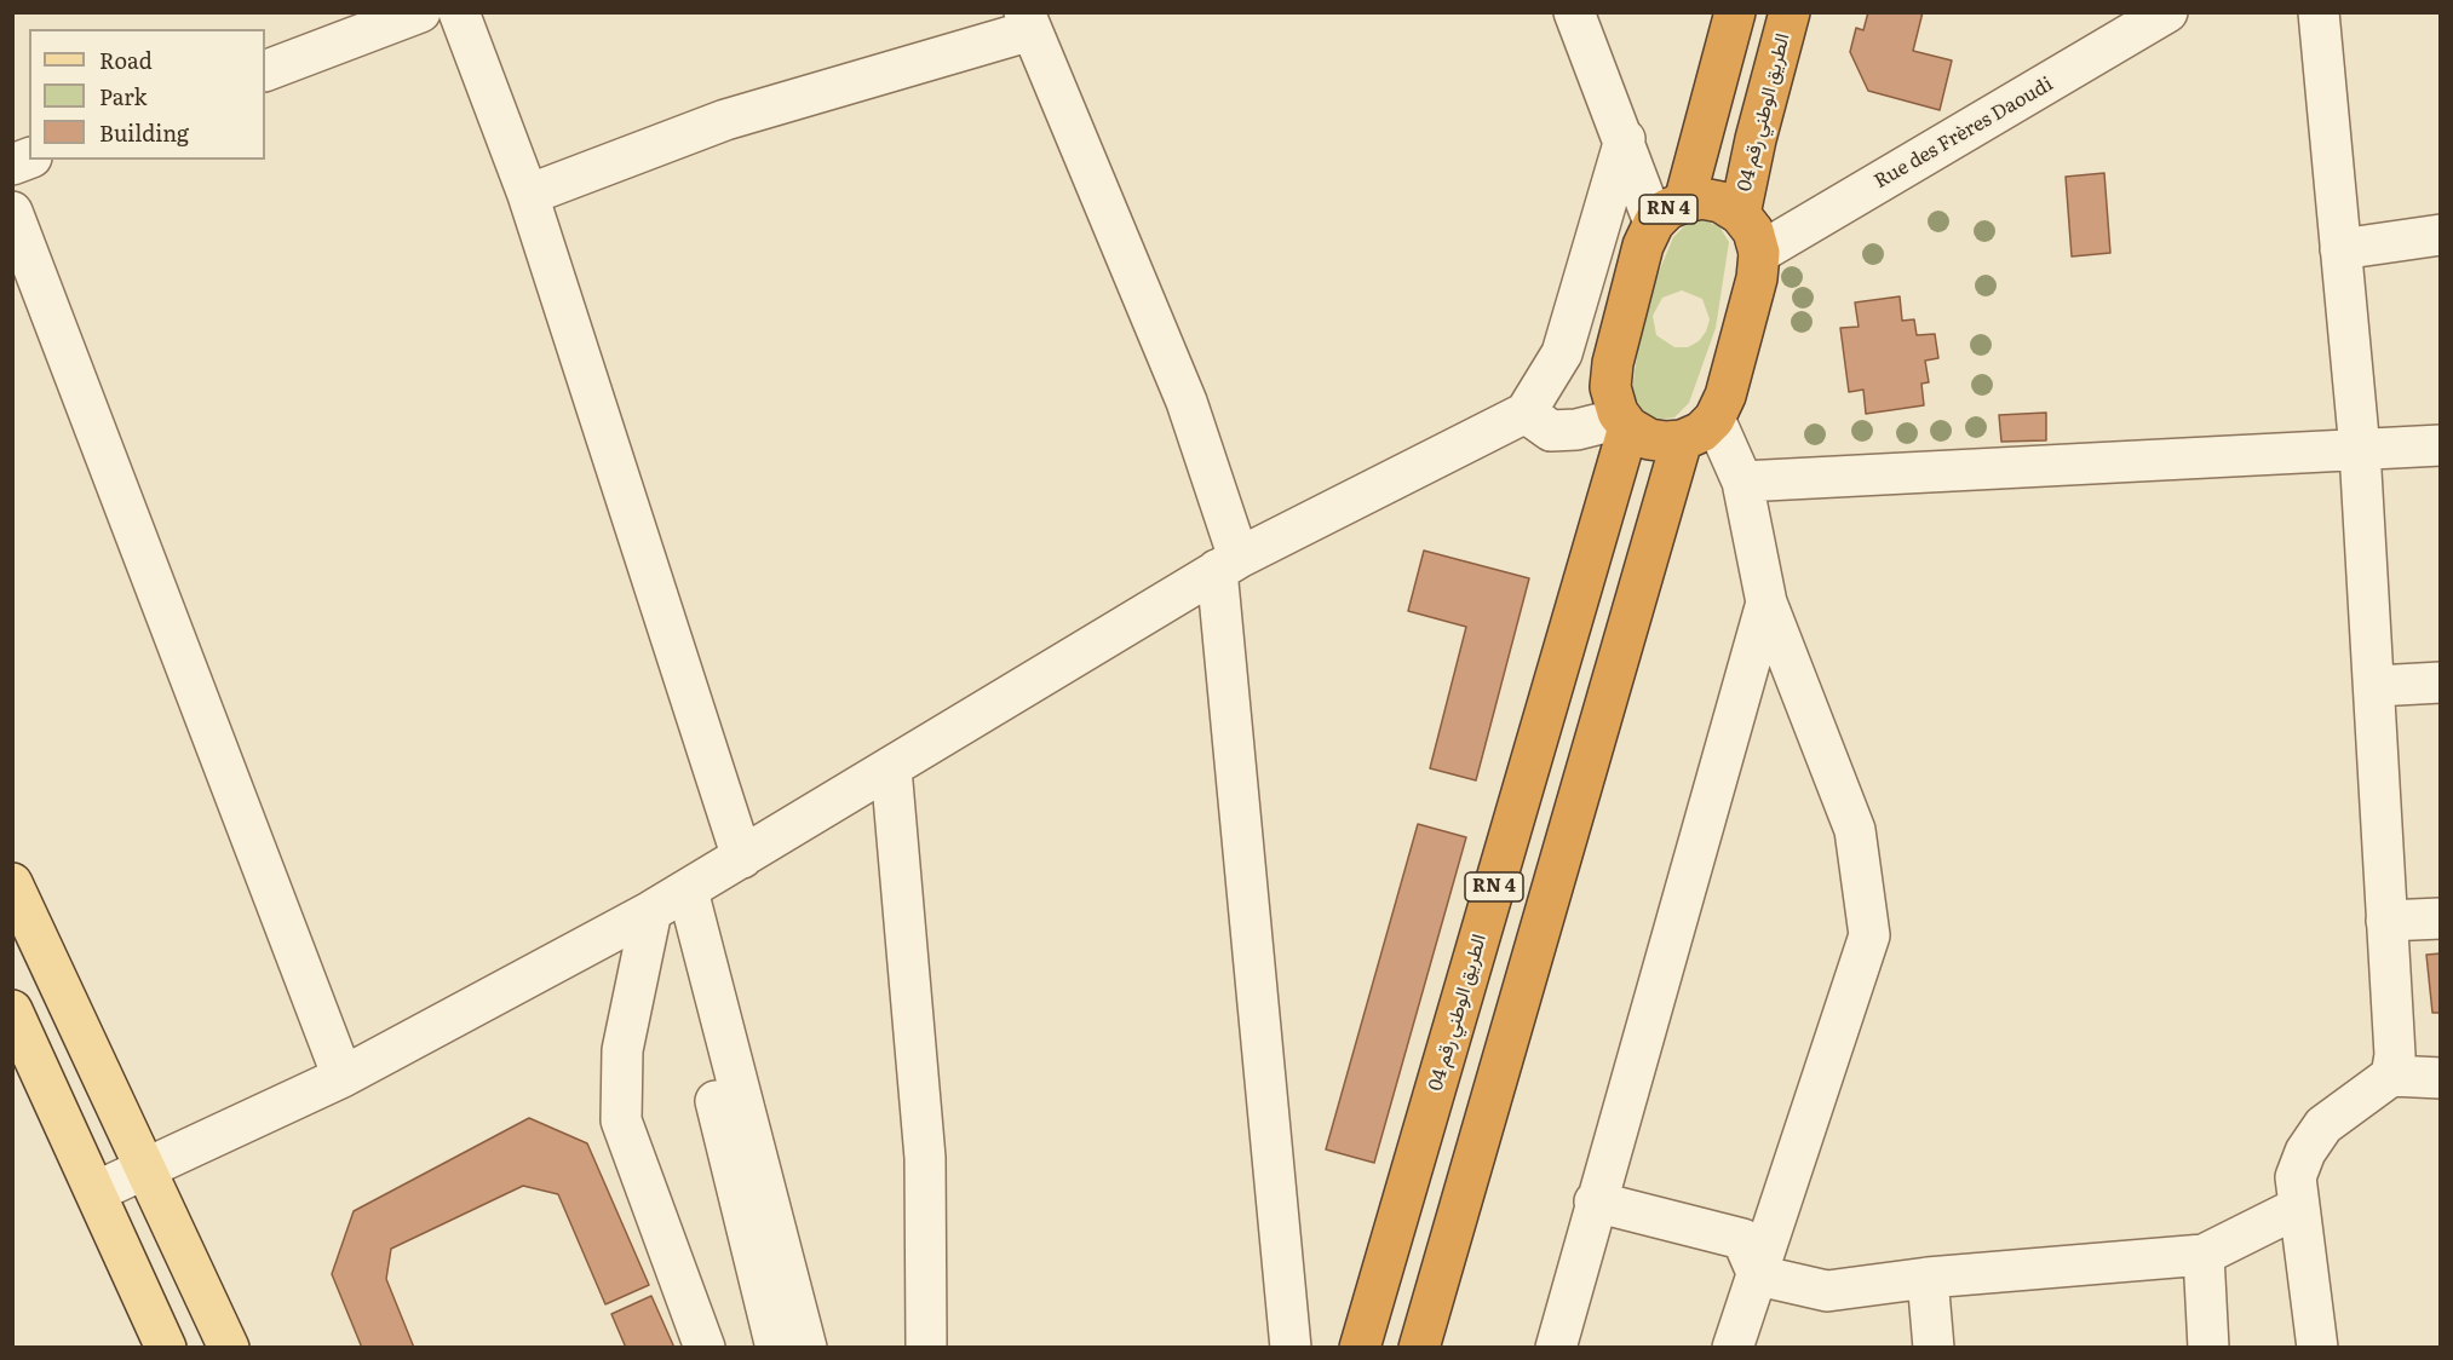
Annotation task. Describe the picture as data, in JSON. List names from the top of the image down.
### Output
{
  "streets": {
    "highway": ["الطريق الوطني رقم 04", "RN 4"],
    "street": ["Rue des Frères Daoudi"]
  },
  "crossings": [
    ["الطريق الوطني رقم 04", "Rue des Frères Daoudi"]
  ],
  "legend": ["Road", "Park", "Building"]
}
